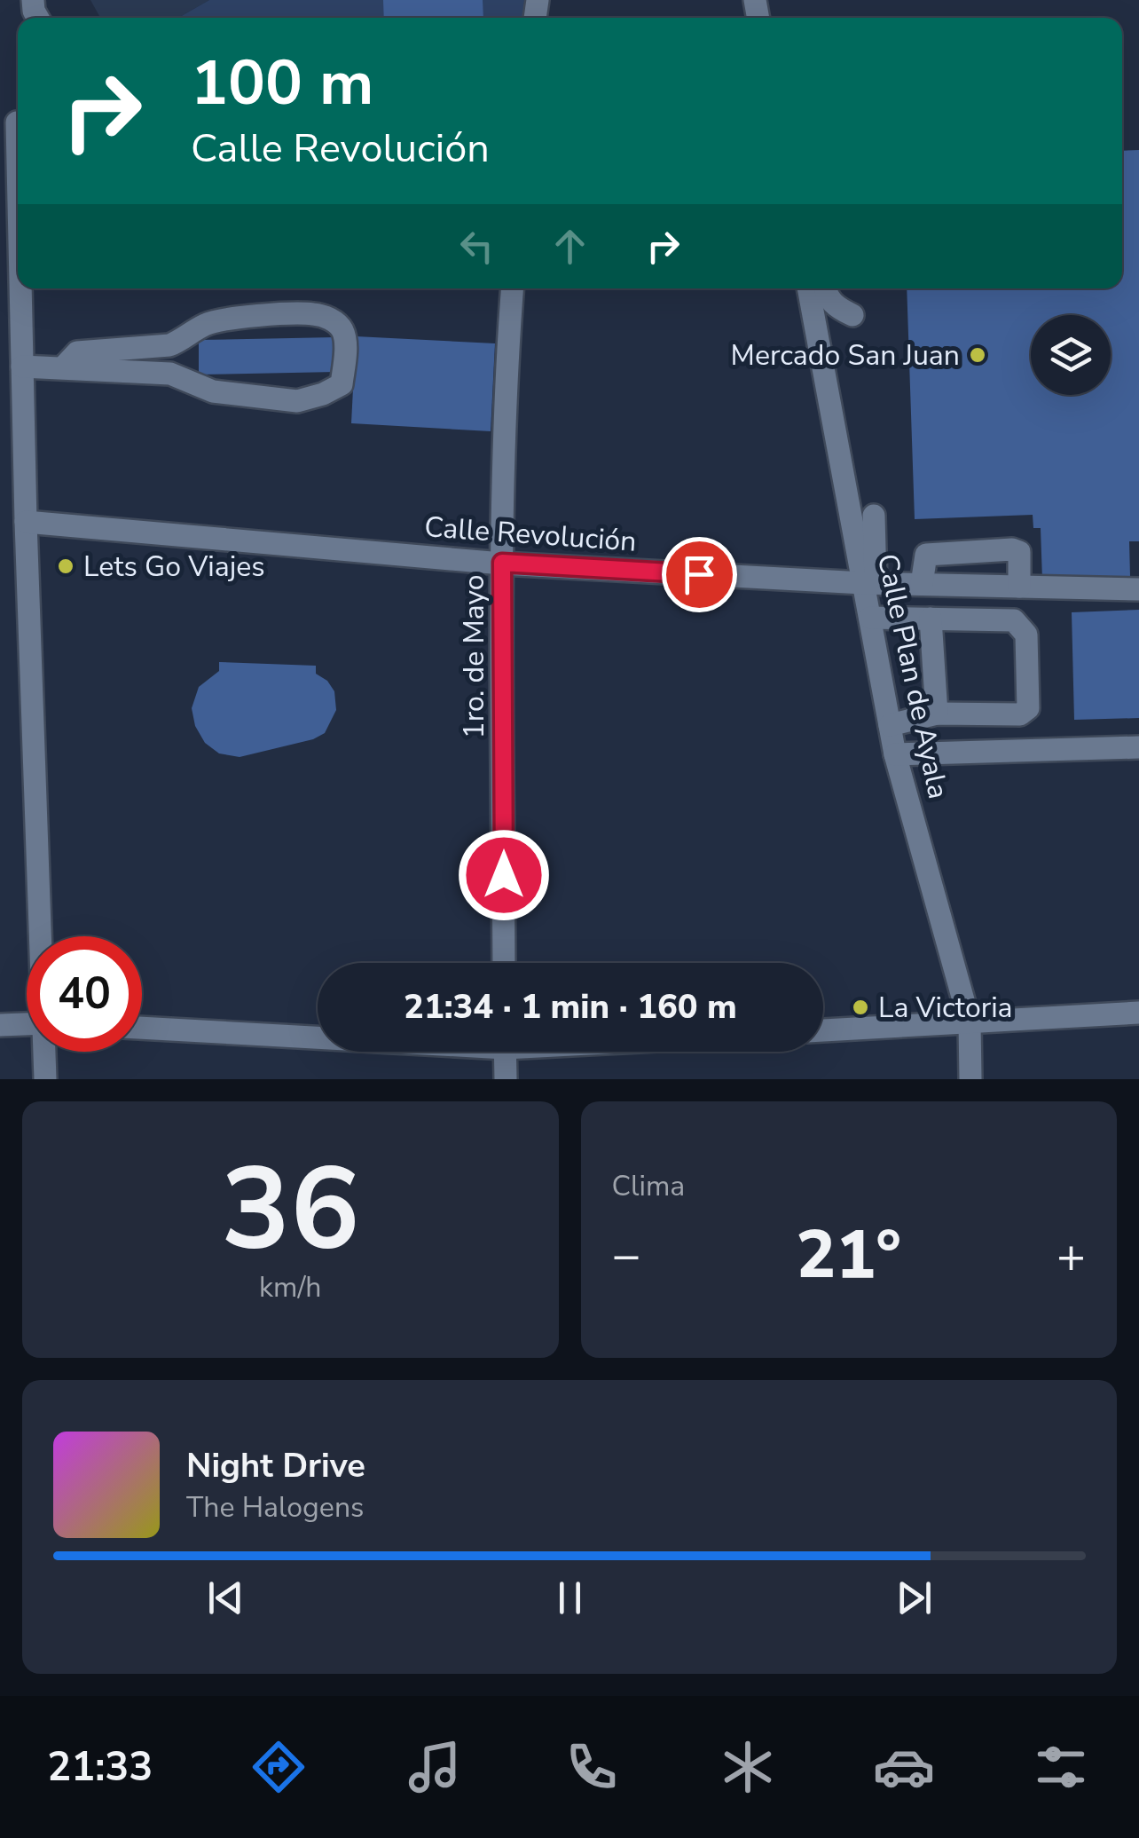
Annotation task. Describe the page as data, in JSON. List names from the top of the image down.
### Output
{
  "streets": {
    "street": ["Calle Revolución", "1ro. de Mayo", "Calle Plan de Ayala"]
  },
  "crossings": [
    ["Calle Revolución", "1ro. de Mayo"],
    ["Calle Revolución", "Calle Plan de Ayala"]
  ],
  "places": ["Mercado San Juan", "Lets Go Viajes", "La Victoria"],
  "page": {
    "turn": ["100 m", "Calle Revolución"],
    "limit": "40",
    "trip": "21:34 · 1 min · 160 m",
    "tile": [
      ["36", "km/h"],
      "Clima"
    ],
    "heat": ["−", "21°", "+"],
    "song": ["Night Drive", "The Halogens"],
    "tabs": "21:33"
  }
}
